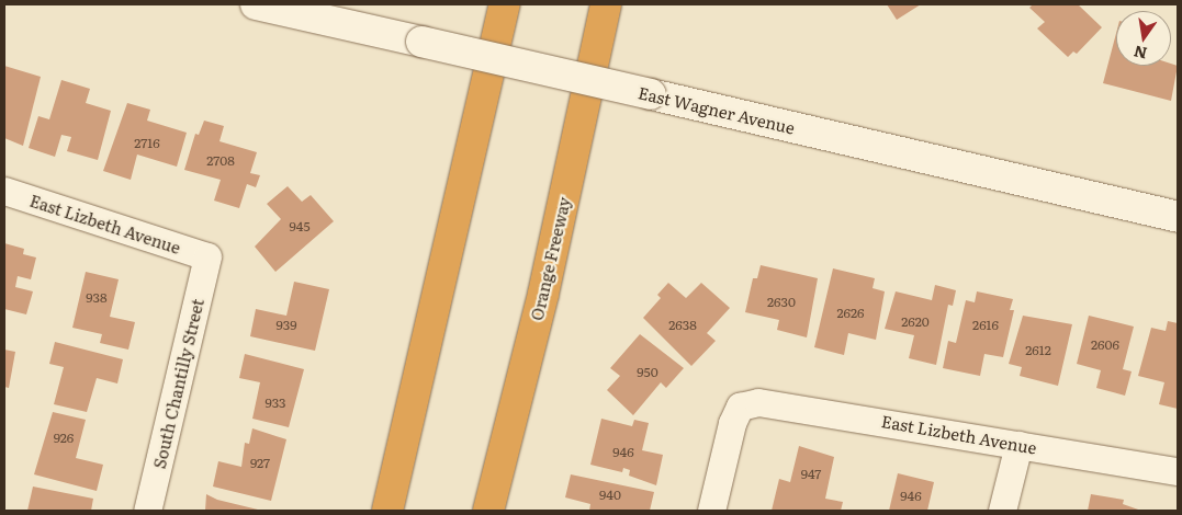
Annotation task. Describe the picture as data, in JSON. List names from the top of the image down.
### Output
{
  "streets": {
    "highway": ["Orange Freeway"],
    "street": ["East Wagner Avenue", "East Lizbeth Avenue", "South Chantilly Street"]
  },
  "crossings": [
    ["East Lizbeth Avenue", "South Chantilly Street"]
  ],
  "house_numbers": [
    "2716",
    "2708",
    "945",
    "938",
    "2630",
    "2626",
    "2620",
    "939",
    "2638",
    "2616",
    "2606",
    "2612",
    "950",
    "933",
    "926",
    "946",
    "927",
    "947",
    "940",
    "946"
  ],
  "north": "bottom"
}
